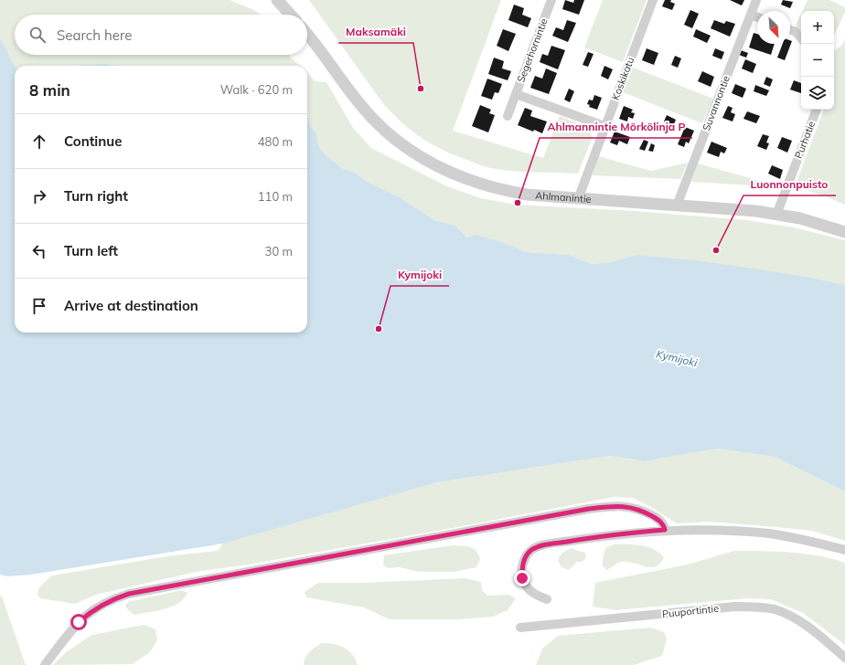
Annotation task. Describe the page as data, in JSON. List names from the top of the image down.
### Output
{
  "streets": {
    "street": [
      "Segerhornintie",
      "Koskikatu",
      "Suvannontie",
      "Purhatie",
      "Ahlmanintie",
      "Puuportintie"
    ]
  },
  "crossings": [
    ["Segerhornintie", "Koskikatu"],
    ["Koskikatu", "Ahlmanintie"],
    ["Suvannontie", "Ahlmanintie"],
    ["Purhatie", "Ahlmanintie"]
  ],
  "water": ["Kymijoki"],
  "places": [
    "Maksamäki",
    "Ahlmannintie Mörkölinja P",
    "Luonnonpuisto",
    "Kymijoki"
  ],
  "north": "bottom right",
  "page": {
    "map_buttons": ["+", "−"],
    "search": "Search here",
    "heading": ["8 min", "Walk · 620 m"],
    "list": [
      ["Continue", "480 m"],
      ["Turn right", "110 m"],
      ["Turn left", "30 m"],
      "Arrive at destination"
    ]
  }
}
